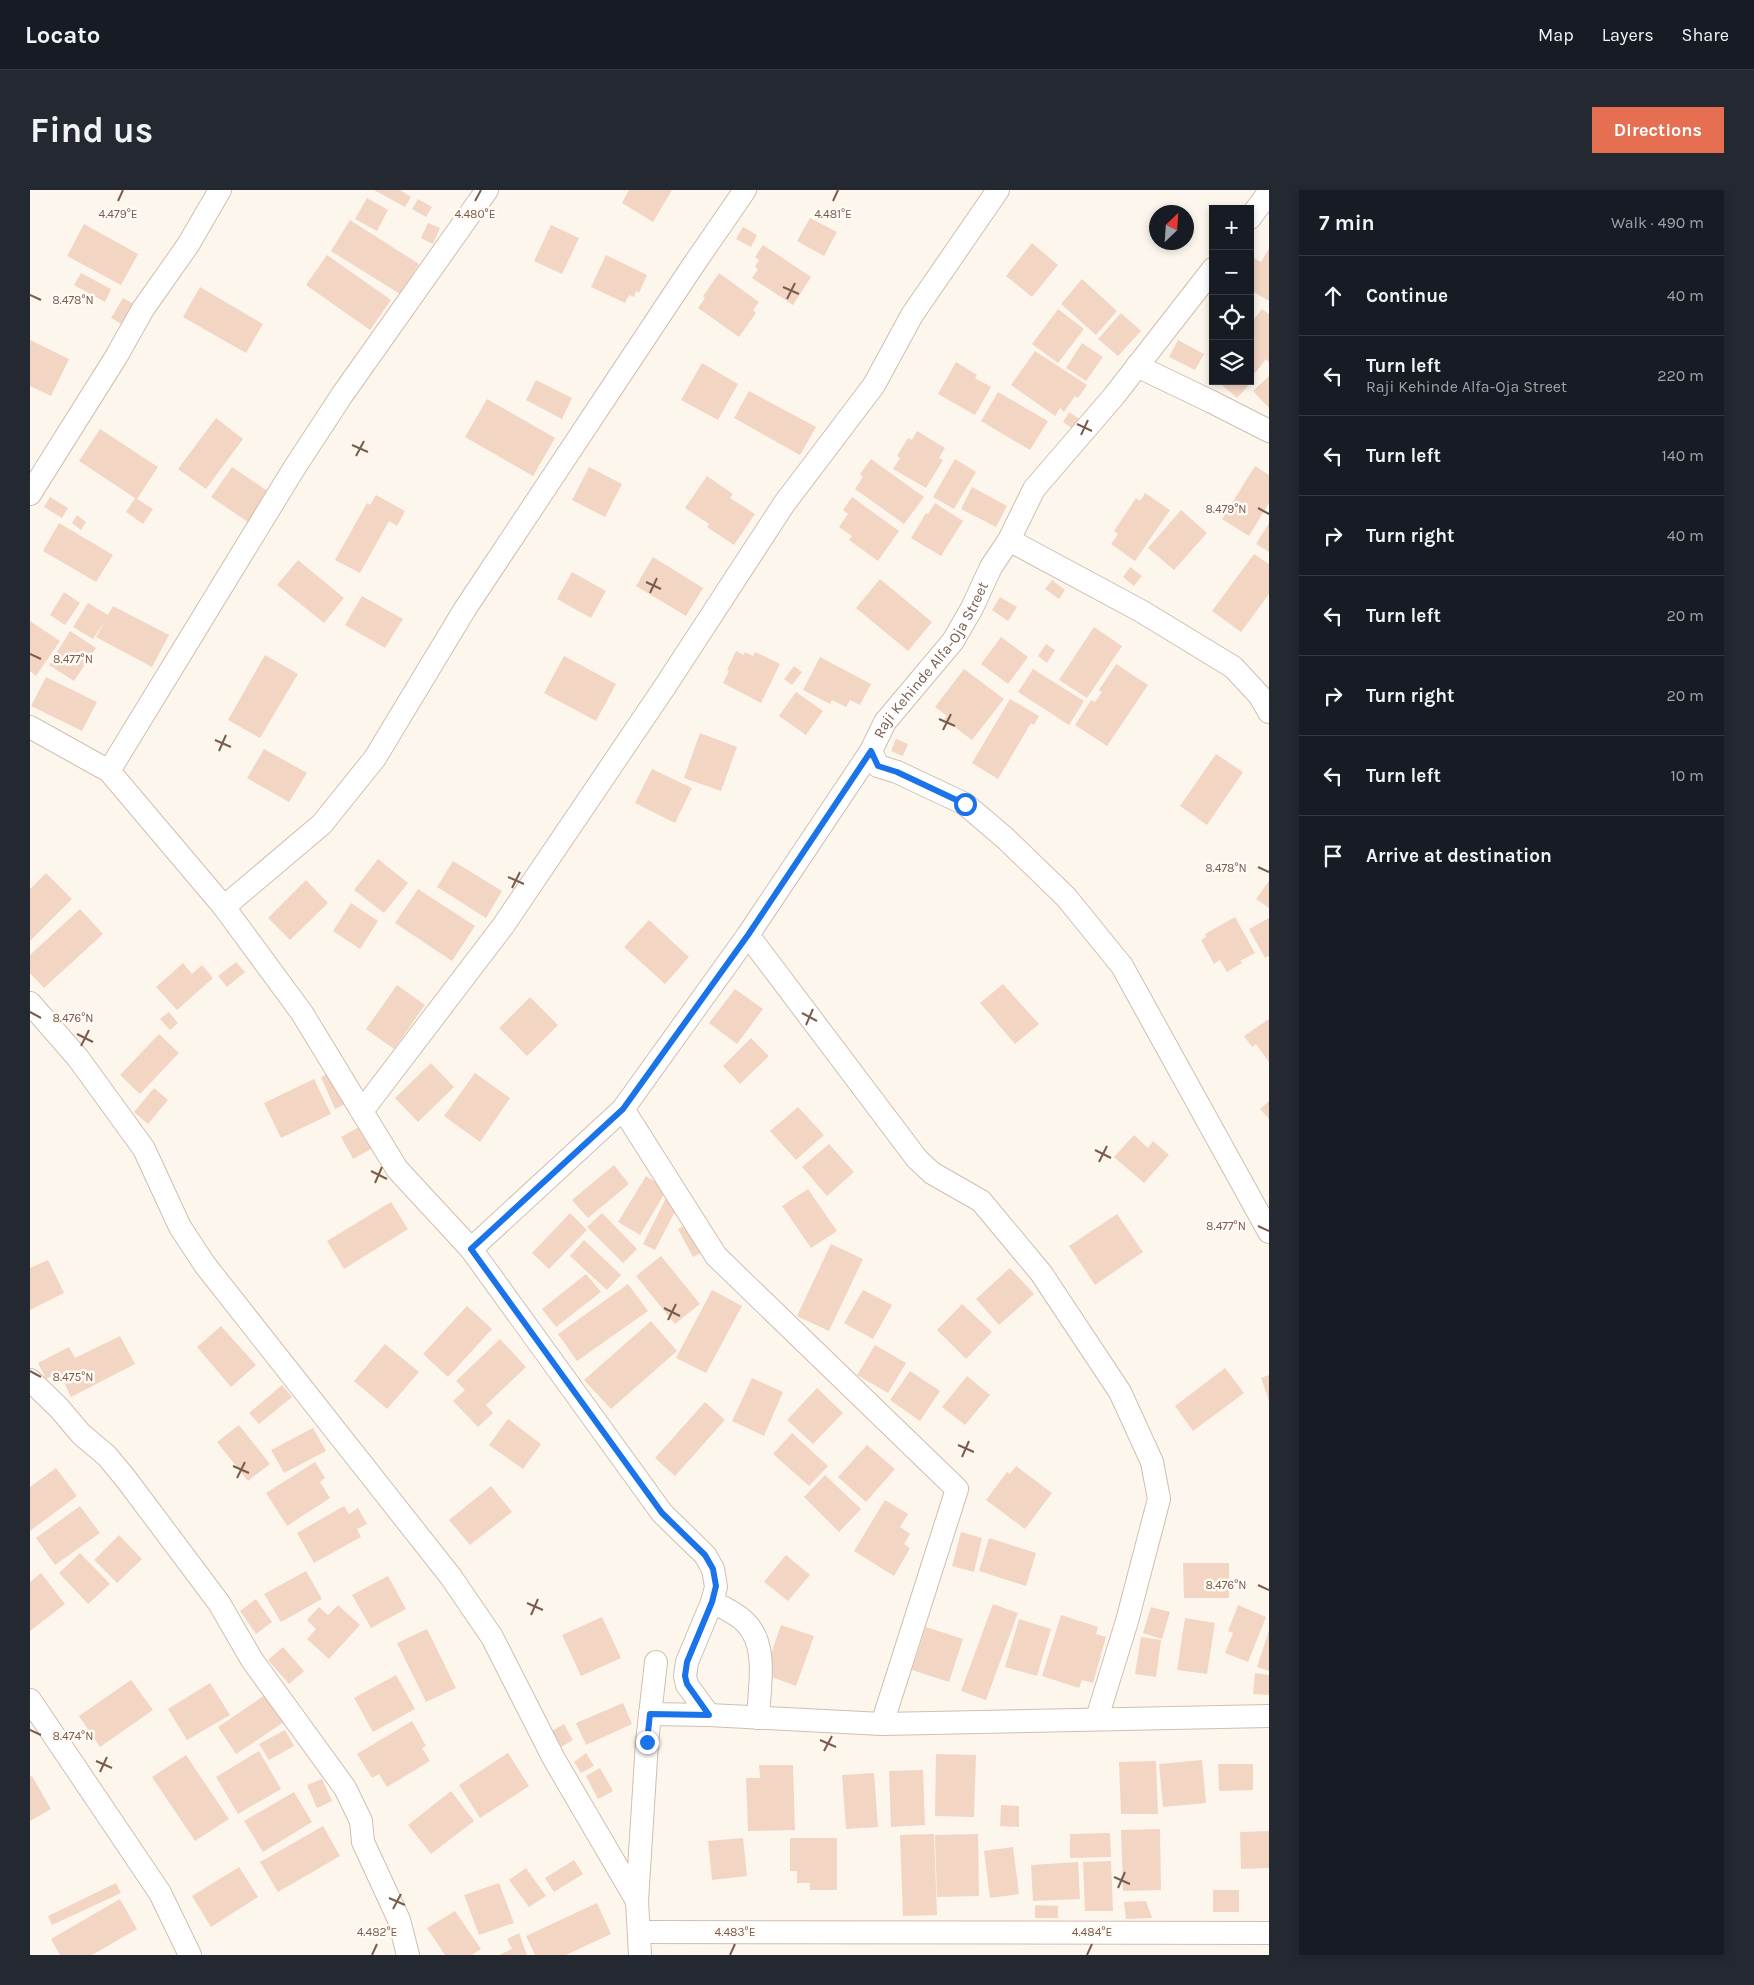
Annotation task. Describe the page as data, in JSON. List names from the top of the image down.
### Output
{
  "streets": {
    "street": ["Raji Kehinde Alfa-Oja Street"]
  },
  "north": "top right",
  "page": {
    "header": "Locato",
    "nav": ["Map", "Layers", "Share"],
    "buttons": "Directions",
    "title": "Find us",
    "heading": ["7 min", "Walk · 490 m"],
    "map_buttons": ["+", "−"],
    "list": [
      ["Continue", "40 m"],
      ["Turn left", "Raji Kehinde Alfa-Oja Street", "220 m"],
      ["Turn left", "140 m"],
      ["Turn right", "40 m"],
      ["Turn left", "20 m"],
      ["Turn right", "20 m"],
      ["Turn left", "10 m"],
      "Arrive at destination"
    ]
  },
  "coordinates": [
    "4.479°E",
    "4.480°E",
    "4.481°E",
    "8.478°N",
    "8.479°N",
    "8.477°N",
    "8.476°N",
    "8.475°N",
    "8.474°N",
    "4.482°E",
    "4.483°E",
    "4.484°E"
  ]
}
